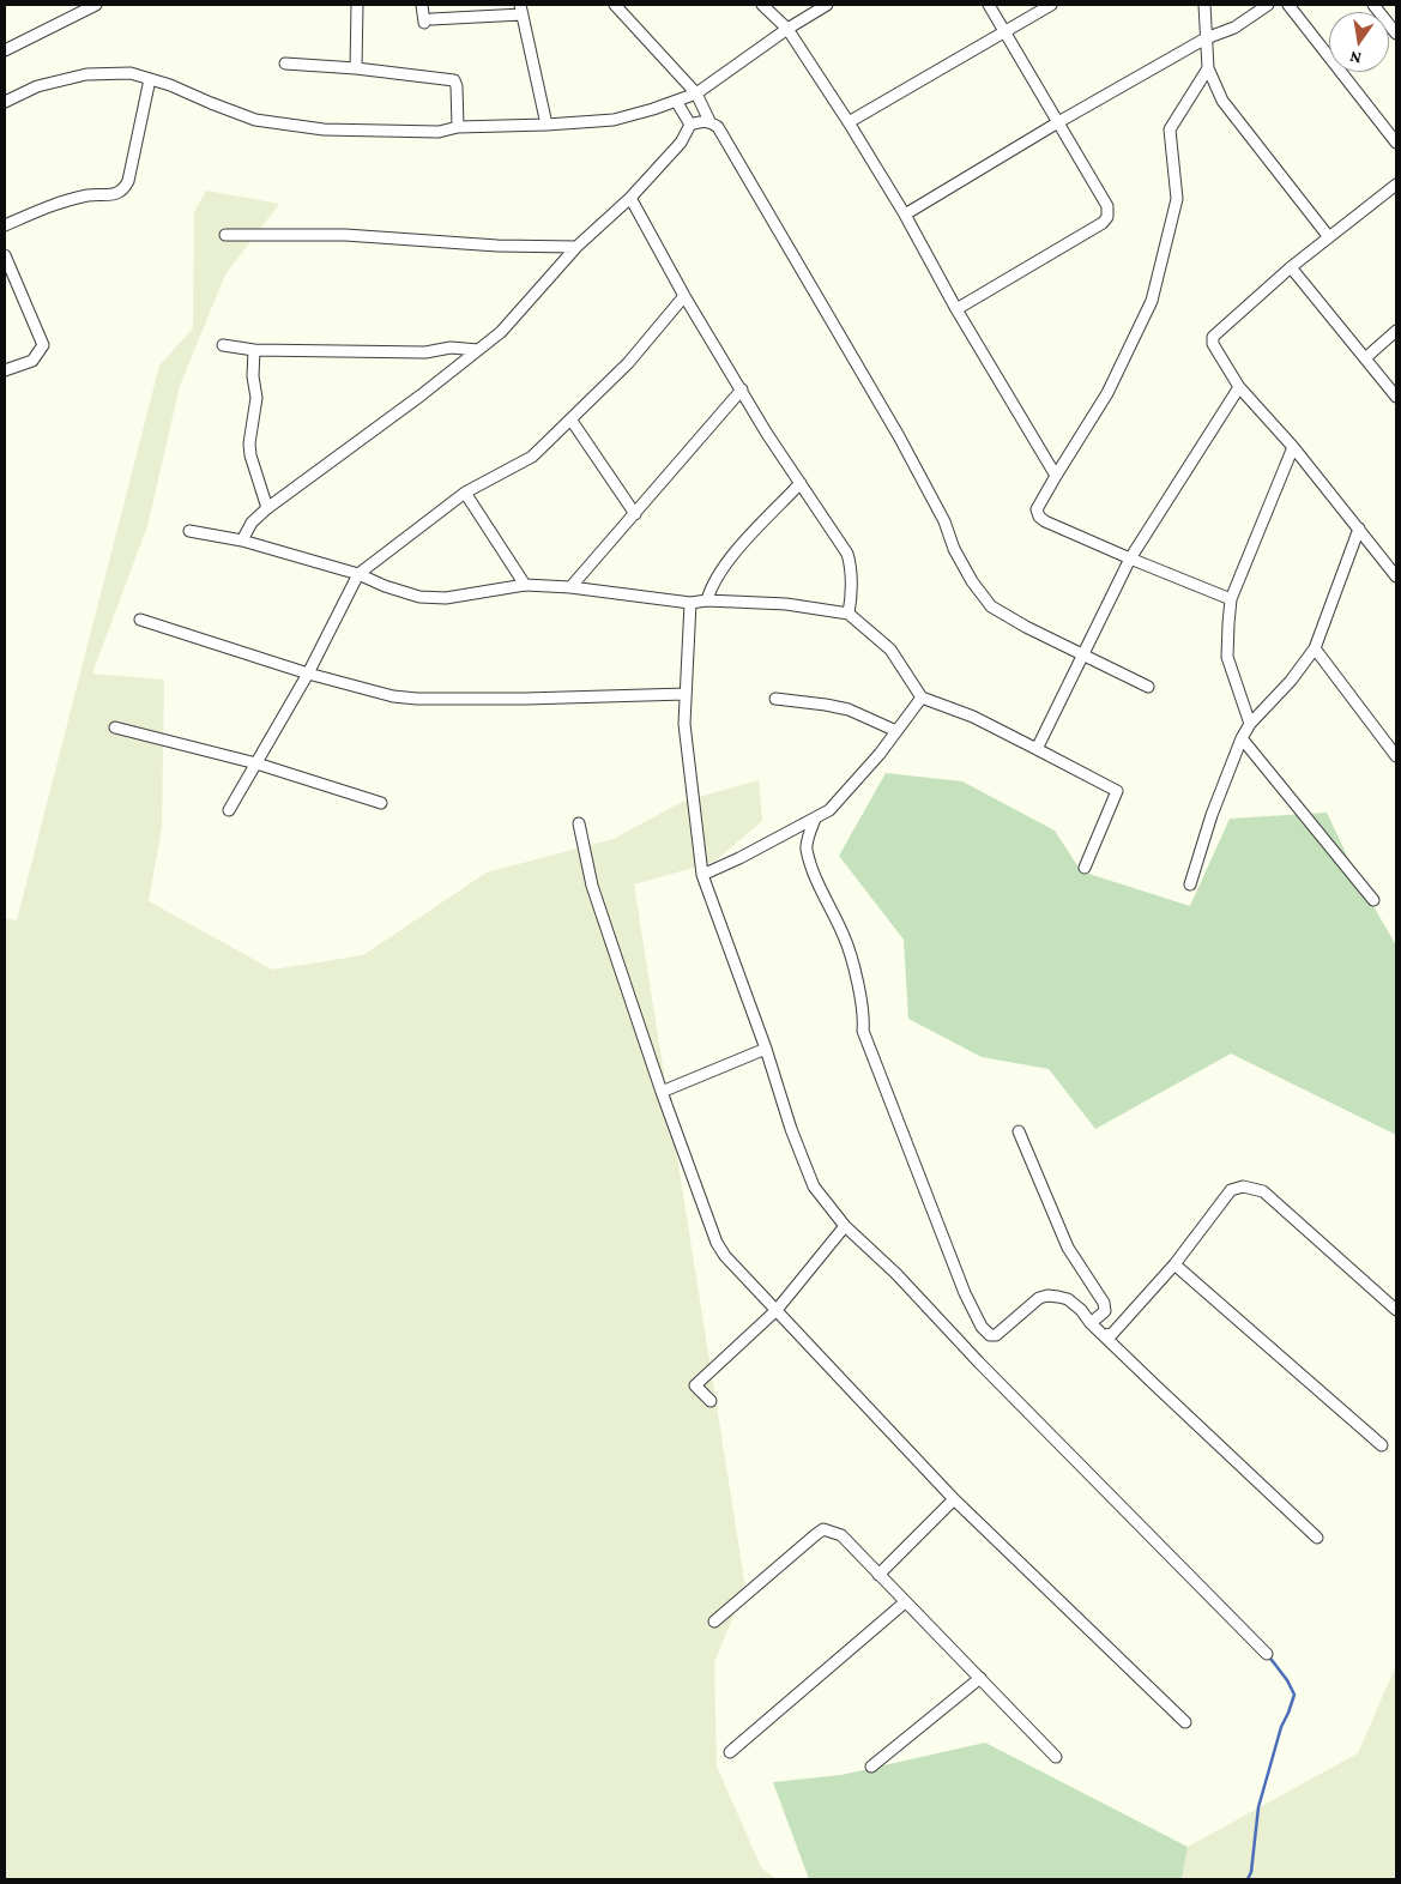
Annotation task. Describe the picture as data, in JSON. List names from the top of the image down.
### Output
{
  "north": "bottom"
}
